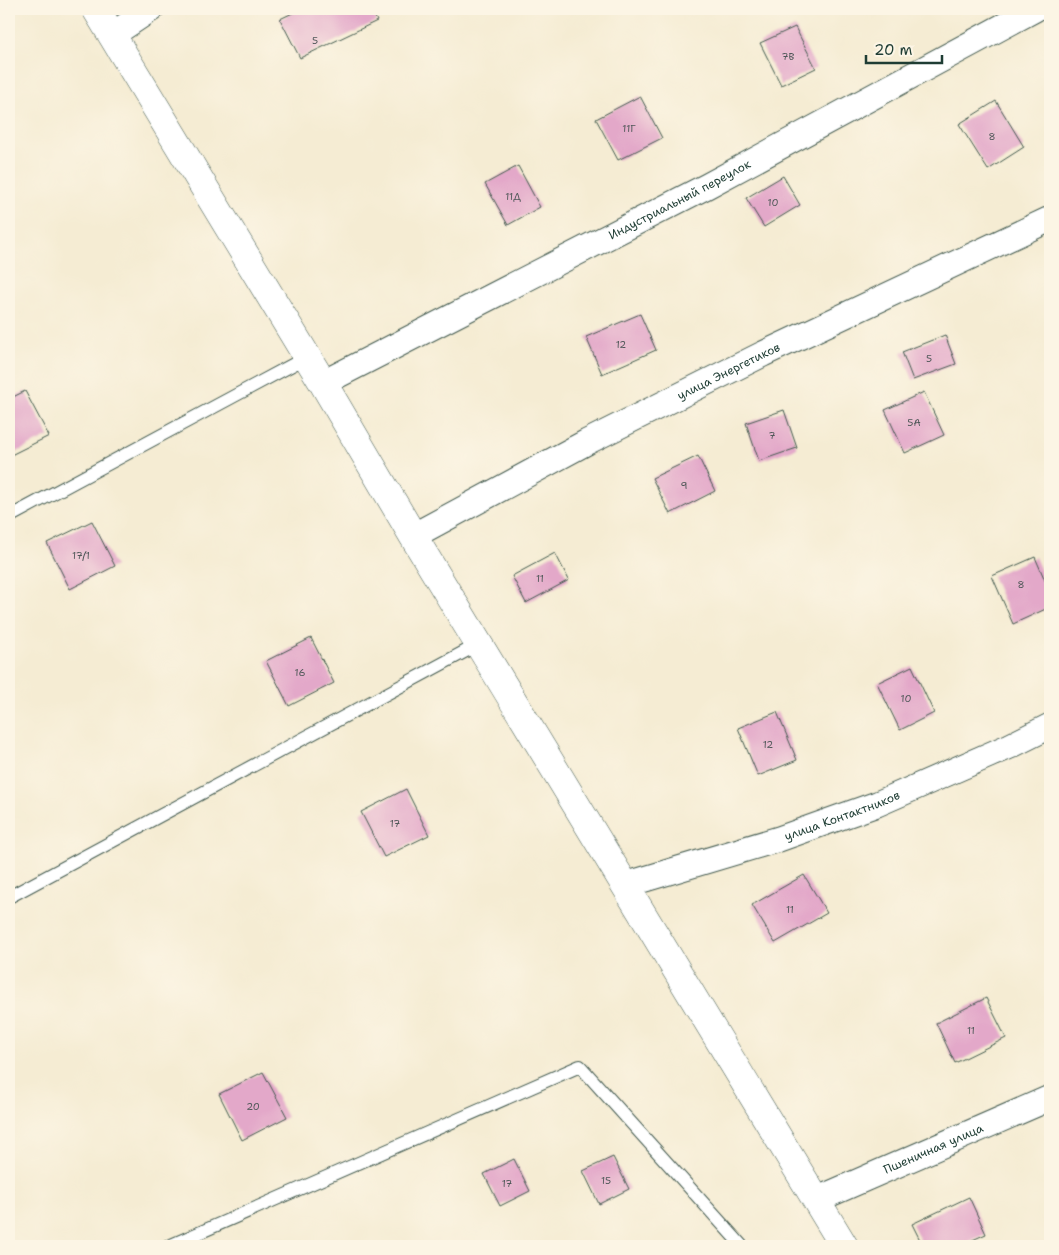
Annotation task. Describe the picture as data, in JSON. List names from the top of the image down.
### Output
{
  "streets": {
    "street": [
      "Индустриальный переулок",
      "улица Энергетиков",
      "улица Контактников",
      "Пшеничная улица"
    ]
  },
  "house_numbers": [
    "5",
    "7В",
    "11Г",
    "8",
    "11Д",
    "10",
    "12",
    "5",
    "5А",
    "7",
    "9",
    "17/1",
    "11",
    "8",
    "16",
    "10",
    "12",
    "17",
    "11",
    "11",
    "20",
    "15",
    "17"
  ],
  "scale_bar": "20 m"
}
